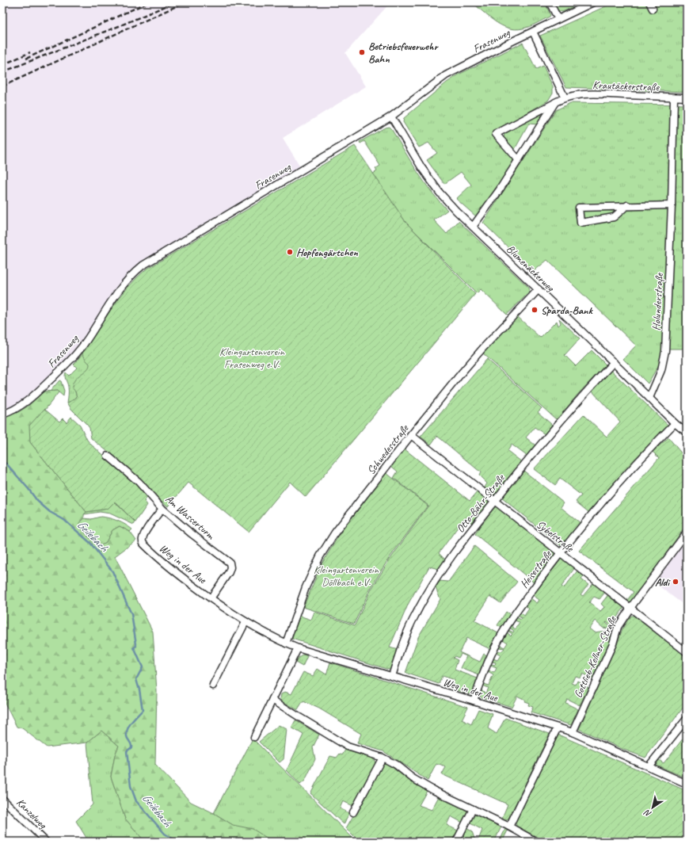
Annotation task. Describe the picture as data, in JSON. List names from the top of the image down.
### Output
{
  "streets": {
    "street": [
      "Frasenweg",
      "Krautäckerstraße",
      "Blumenäckerweg",
      "Holunderstraße",
      "Schwedesstraße",
      "Otto-Bähr-Straße",
      "Am Wasserturm",
      "Sybelstraße",
      "Weg in der Aue",
      "Heisestraße",
      "Gottlieb-Kellner-Straße",
      "Kanzelweg"
    ]
  },
  "crossings": [
    ["Frasenweg", "Blumenäckerweg"],
    ["Krautäckerstraße", "Holunderstraße"],
    ["Blumenäckerweg", "Holunderstraße"],
    ["Blumenäckerweg", "Schwedesstraße"],
    ["Blumenäckerweg", "Otto-Bähr-Straße"],
    ["Blumenäckerweg", "Heisestraße"],
    ["Schwedesstraße", "Sybelstraße"],
    ["Schwedesstraße", "Weg in der Aue"],
    ["Otto-Bähr-Straße", "Sybelstraße"],
    ["Otto-Bähr-Straße", "Weg in der Aue"],
    ["Am Wasserturm", "Weg in der Aue"],
    ["Sybelstraße", "Heisestraße"],
    ["Sybelstraße", "Gottlieb-Kellner-Straße"],
    ["Weg in der Aue", "Heisestraße"],
    ["Weg in der Aue", "Gottlieb-Kellner-Straße"]
  ],
  "water": ["Geilebach"],
  "parks": ["Kleingartenverein Frasenweg e.V.", "Kleingartenverein Döllbach e.V."],
  "places": [
    "Betriebsfeuerwehr Bahn",
    "Hopfengärtchen",
    "Sparda-Bank",
    "Aldi"
  ],
  "north": "bottom left"
}
